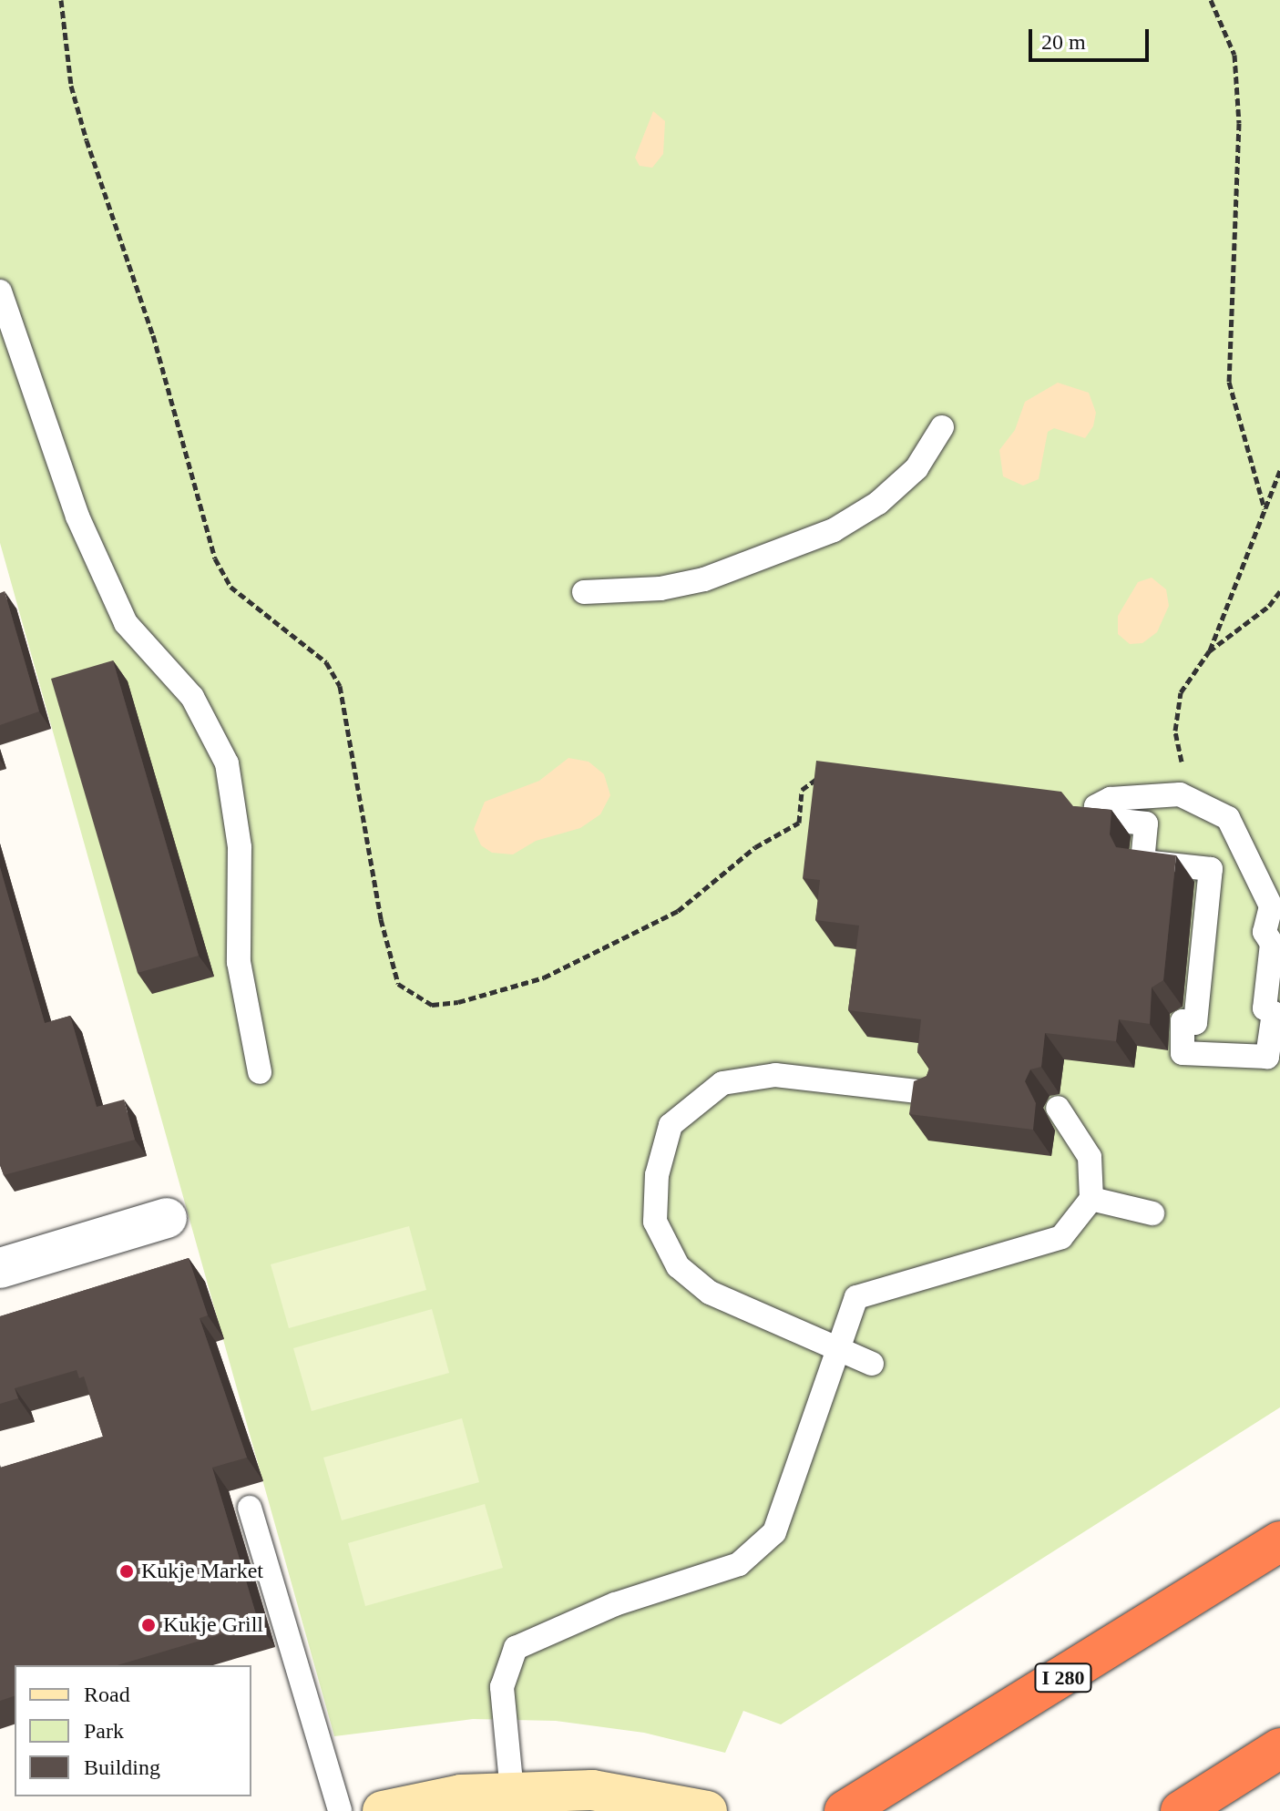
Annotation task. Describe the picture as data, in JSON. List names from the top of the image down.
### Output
{
  "streets": {
    "highway": ["I 280"]
  },
  "places": ["Kukje Market", "Kukje Grill"],
  "legend": ["Road", "Park", "Building"],
  "scale_bar": "20 m"
}
